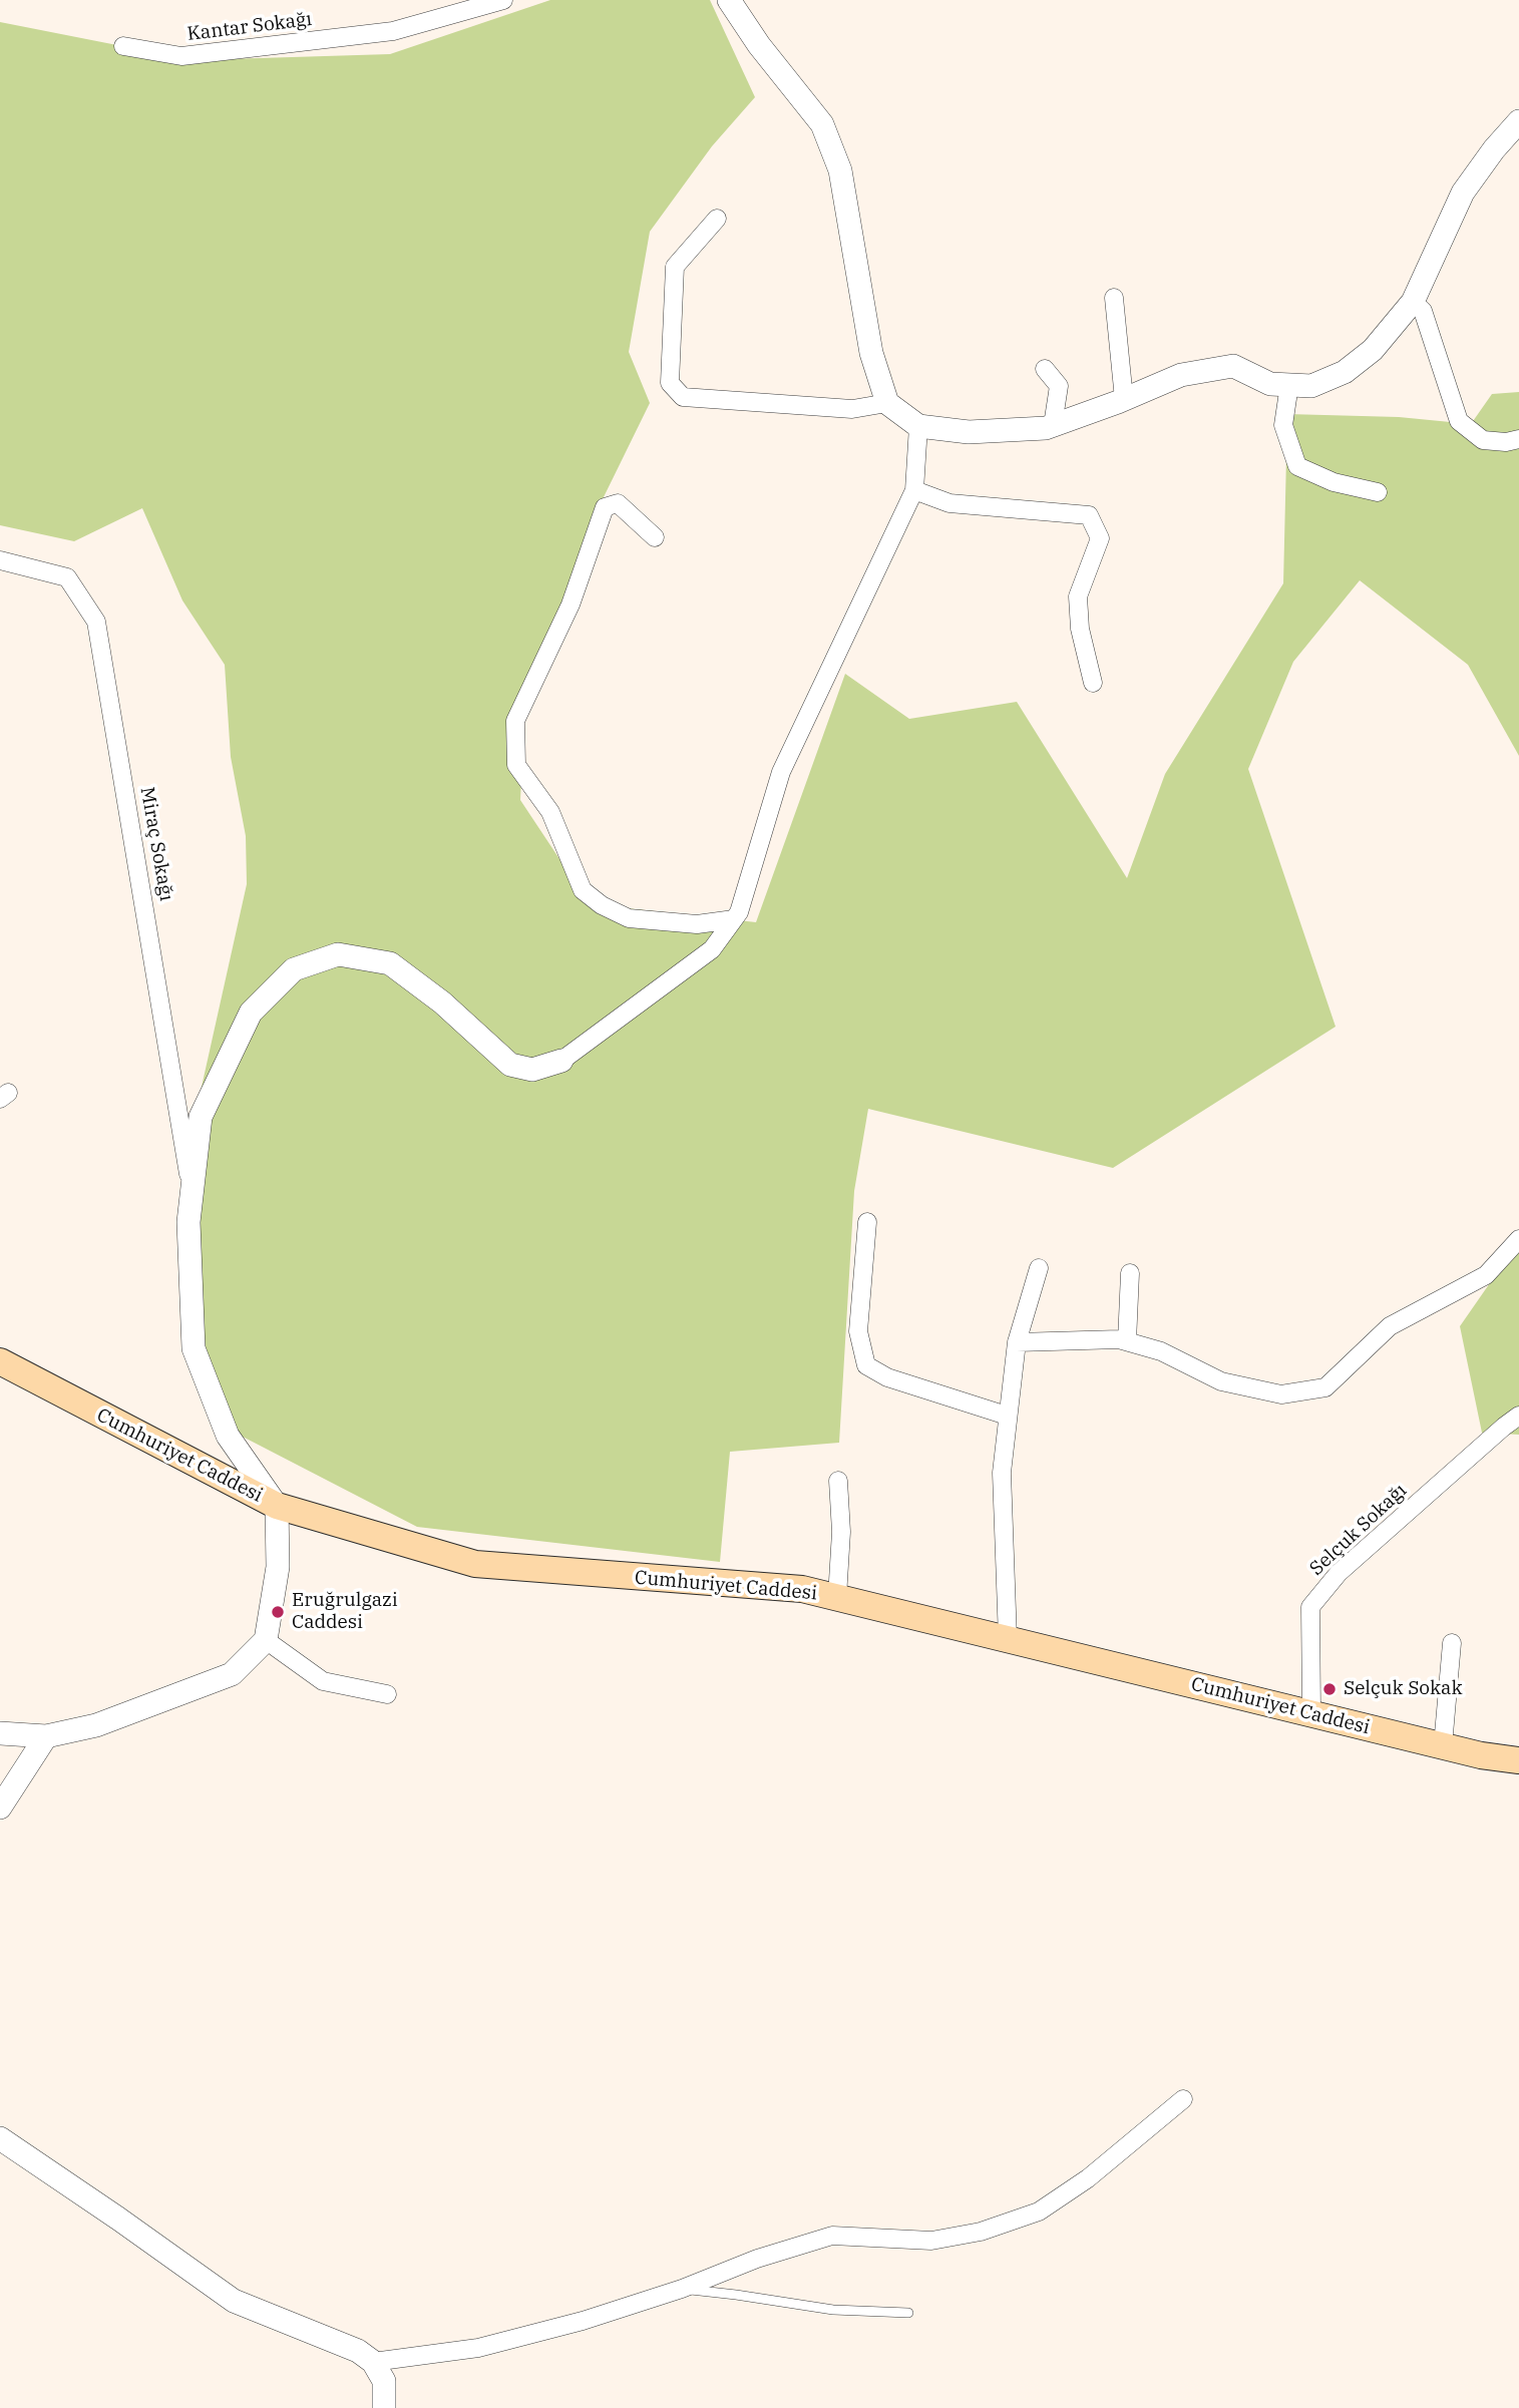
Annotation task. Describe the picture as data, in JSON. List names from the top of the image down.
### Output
{
  "streets": {
    "main road": ["Cumhuriyet Caddesi"],
    "street": ["Kantar Sokağı", "Miraç Sokağı", "Selçuk Sokağı"]
  },
  "crossings": [
    ["Cumhuriyet Caddesi", "Selçuk Sokağı"]
  ],
  "places": ["Eruğrulgazi Caddesi", "Selçuk Sokak"]
}
